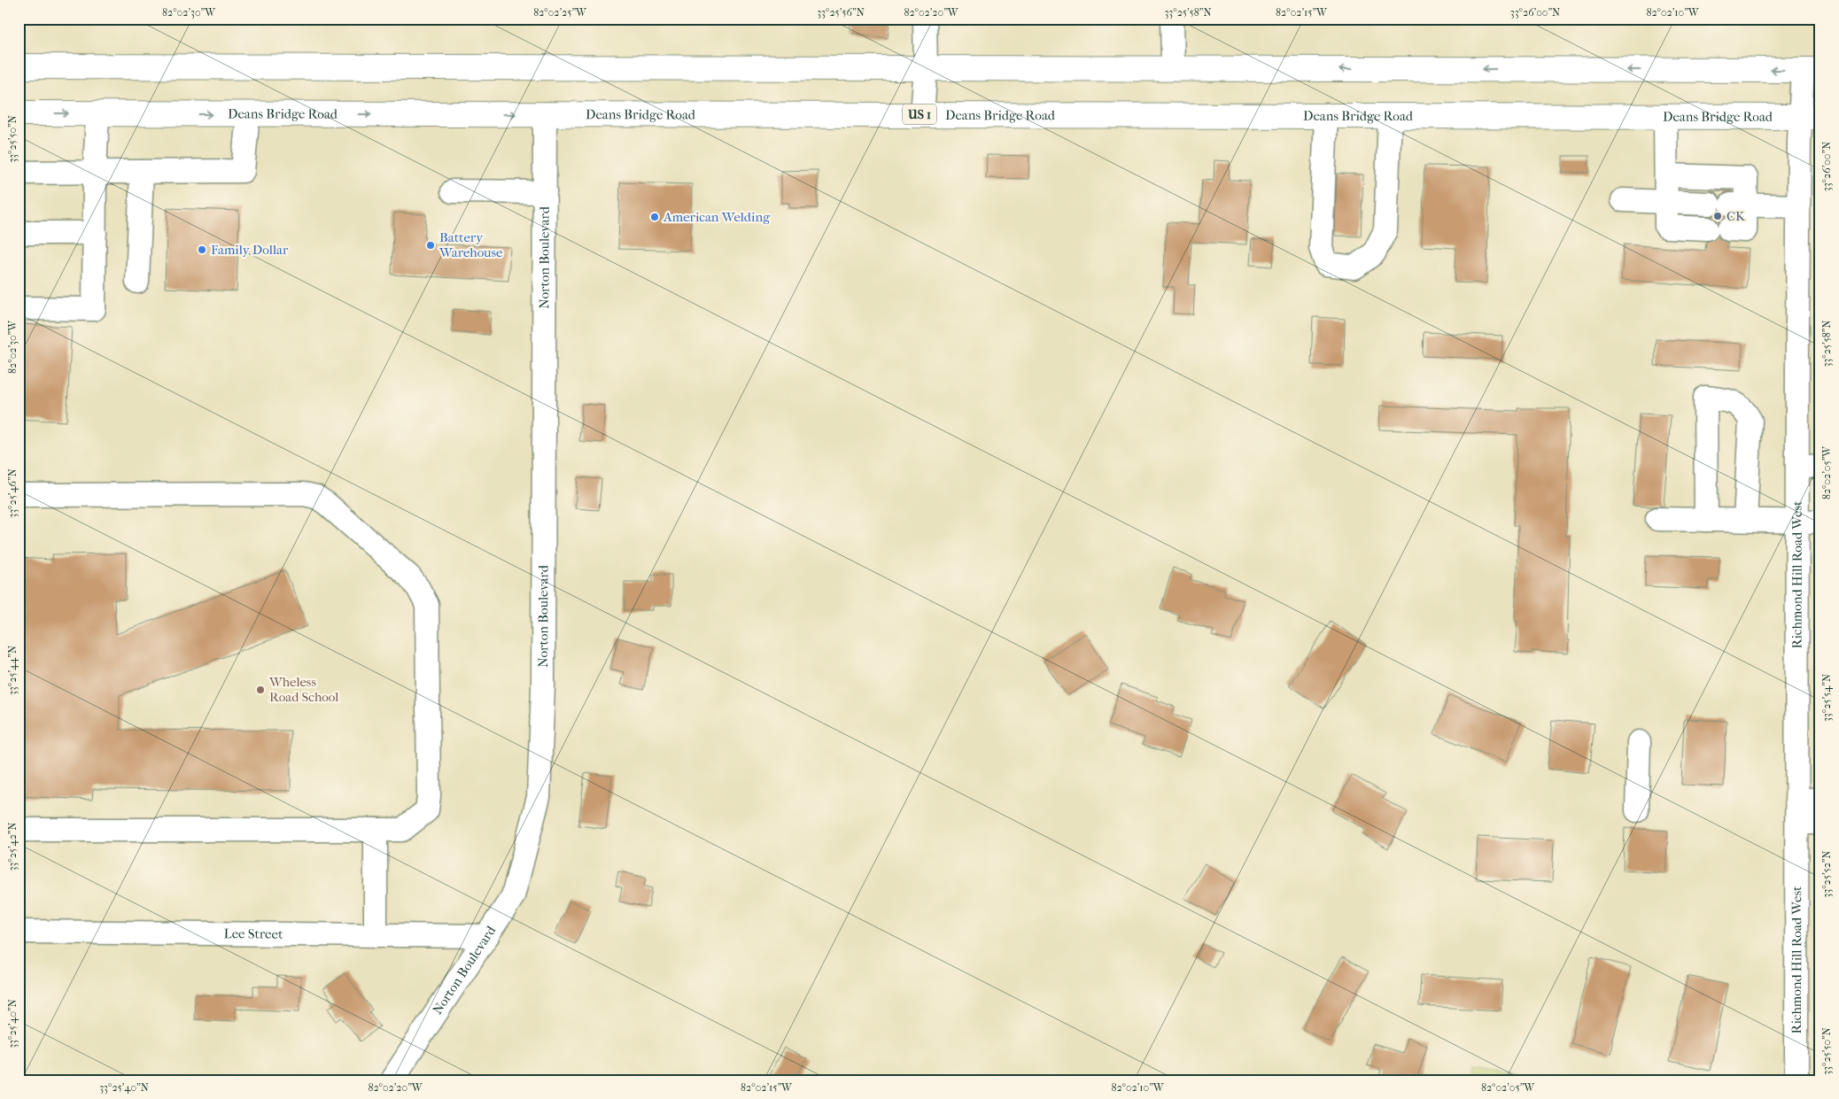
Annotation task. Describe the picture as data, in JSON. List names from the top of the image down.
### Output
{
  "streets": {
    "highway": ["Deans Bridge Road", "US 1"],
    "street": ["Norton Boulevard", "Richmond Hill Road West", "Lee Street"]
  },
  "crossings": [
    ["Deans Bridge Road", "Norton Boulevard"],
    ["Deans Bridge Road", "Richmond Hill Road West"],
    ["Norton Boulevard", "Lee Street"]
  ],
  "places": [
    "CK",
    "American Welding",
    "Battery Warehouse",
    "Family Dollar",
    "Wheless Road School"
  ],
  "coordinates": [
    "82°02'30\"W",
    "82°02'25\"W",
    "33°25'56\"N",
    "82°02'20\"W",
    "33°25'58\"N",
    "82°02'15\"W",
    "33°26'00\"N",
    "82°02'10\"W",
    "33°25'50\"N",
    "82°02'05\"W",
    "33°25'46\"N",
    "33°25'44\"N",
    "33°25'54\"N",
    "33°25'42\"N",
    "33°25'52\"N",
    "33°25'40\"N"
  ]
}
